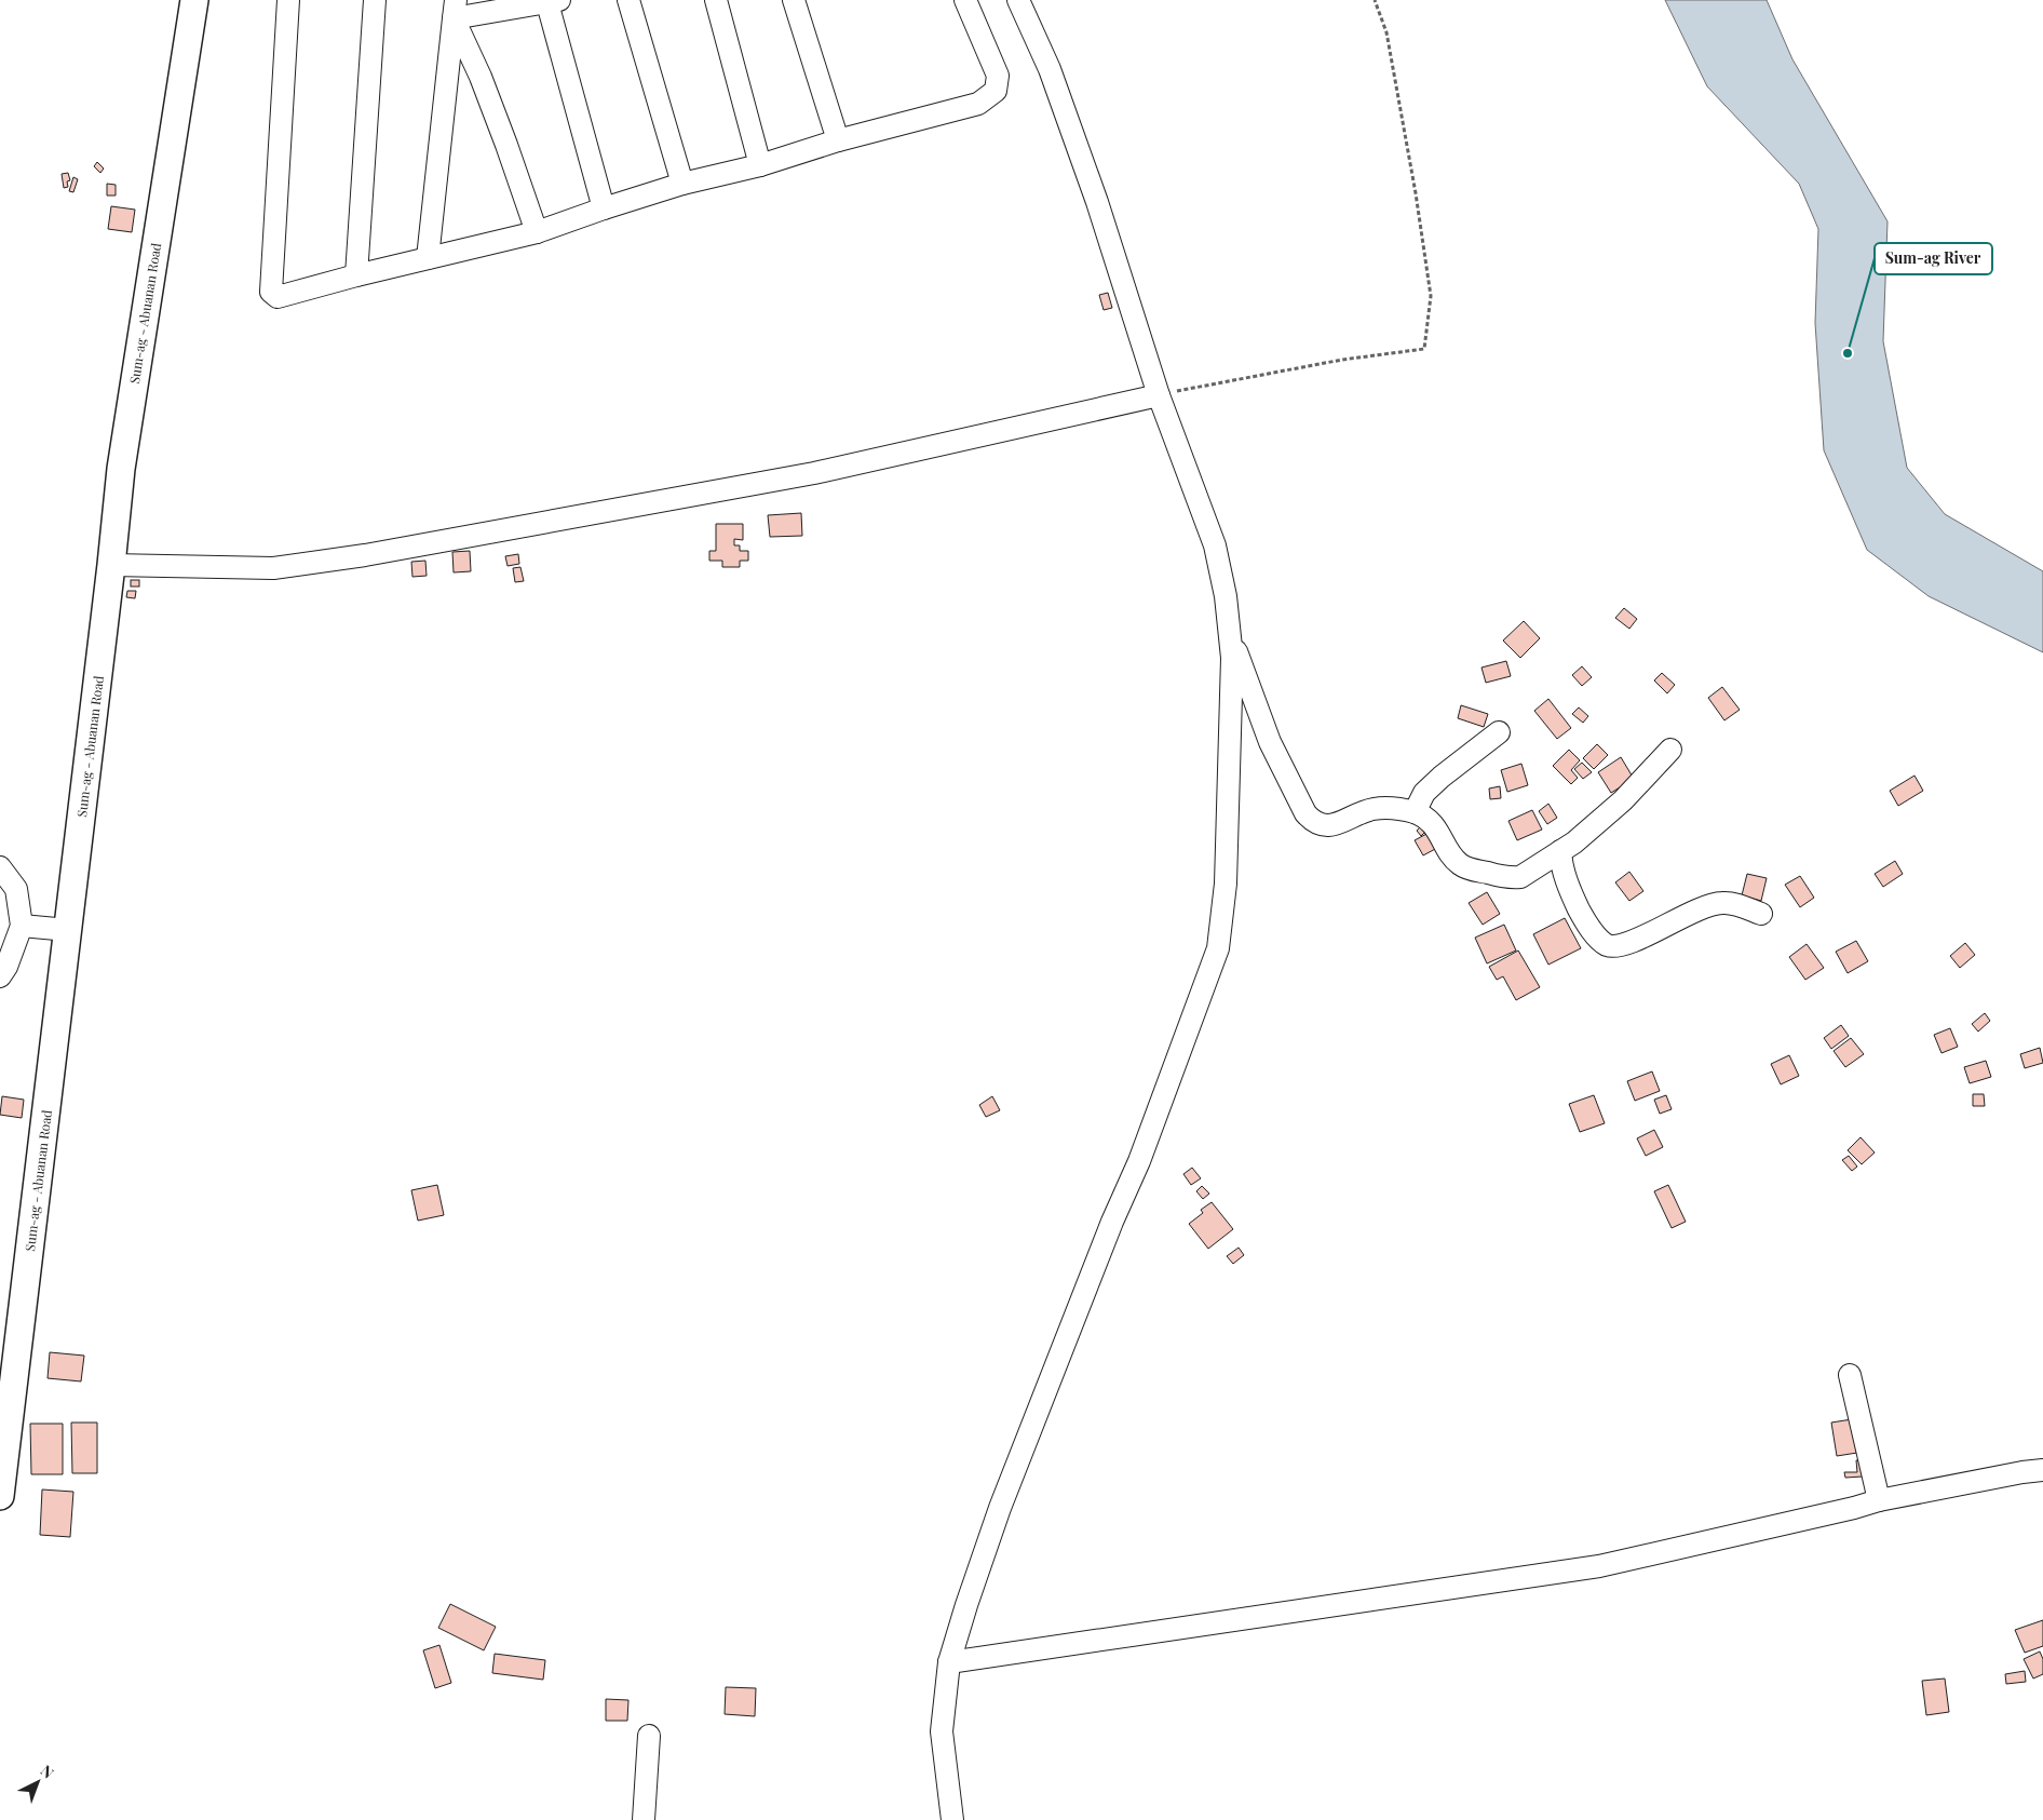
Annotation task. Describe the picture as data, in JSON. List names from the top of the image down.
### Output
{
  "streets": {
    "main road": ["Sum-ag - Abuanan Road"]
  },
  "places": ["Sum-ag River"],
  "north": "top right"
}
